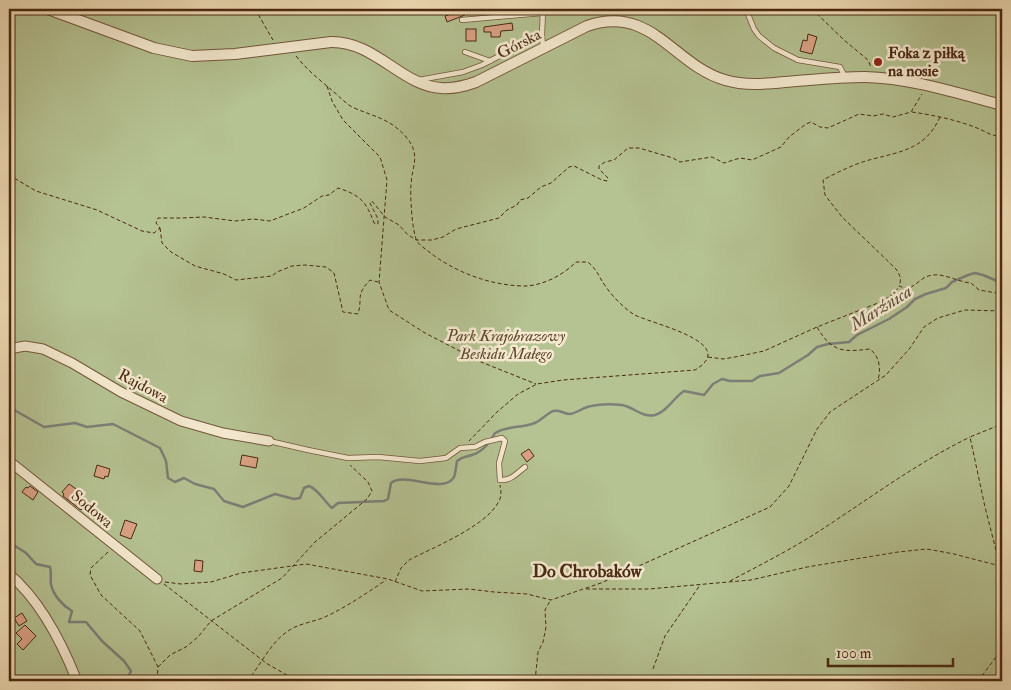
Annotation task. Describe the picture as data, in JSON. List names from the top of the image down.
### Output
{
  "streets": {
    "street": ["Górska", "Rajdowa", "Sodowa"]
  },
  "districts": ["Do Chrobaków"],
  "water": ["Marźnica"],
  "parks": ["Park Krajobrazowy Beskidu Małego"],
  "places": ["Foka z piłką na nosie"],
  "scale_bar": "100 m"
}
